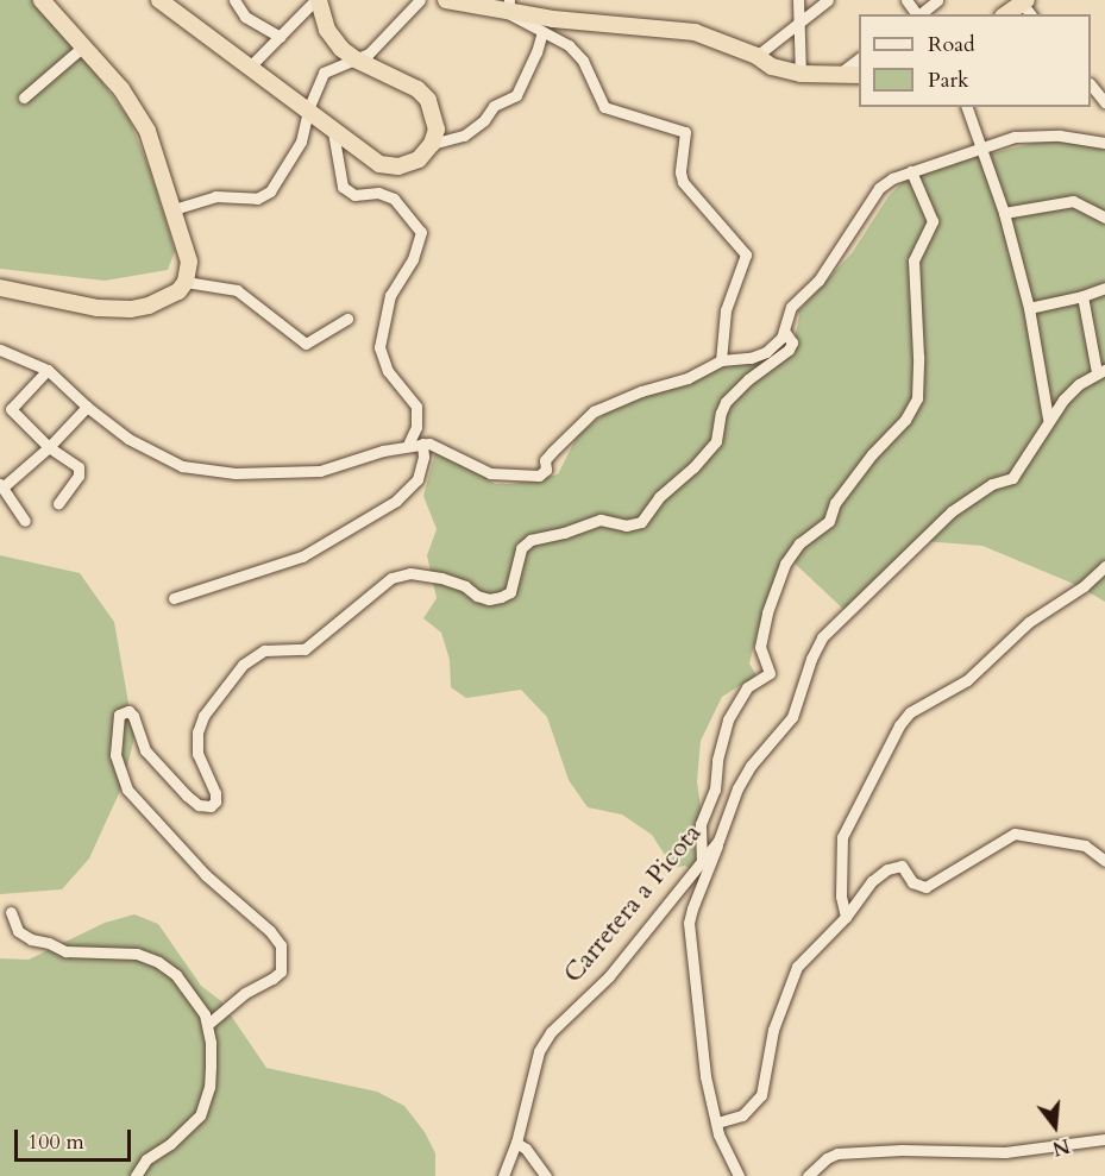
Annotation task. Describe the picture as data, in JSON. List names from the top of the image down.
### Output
{
  "streets": {
    "street": ["Carretera a Picota"]
  },
  "legend": ["Road", "Park"],
  "scale_bar": "100 m",
  "north": "bottom"
}
